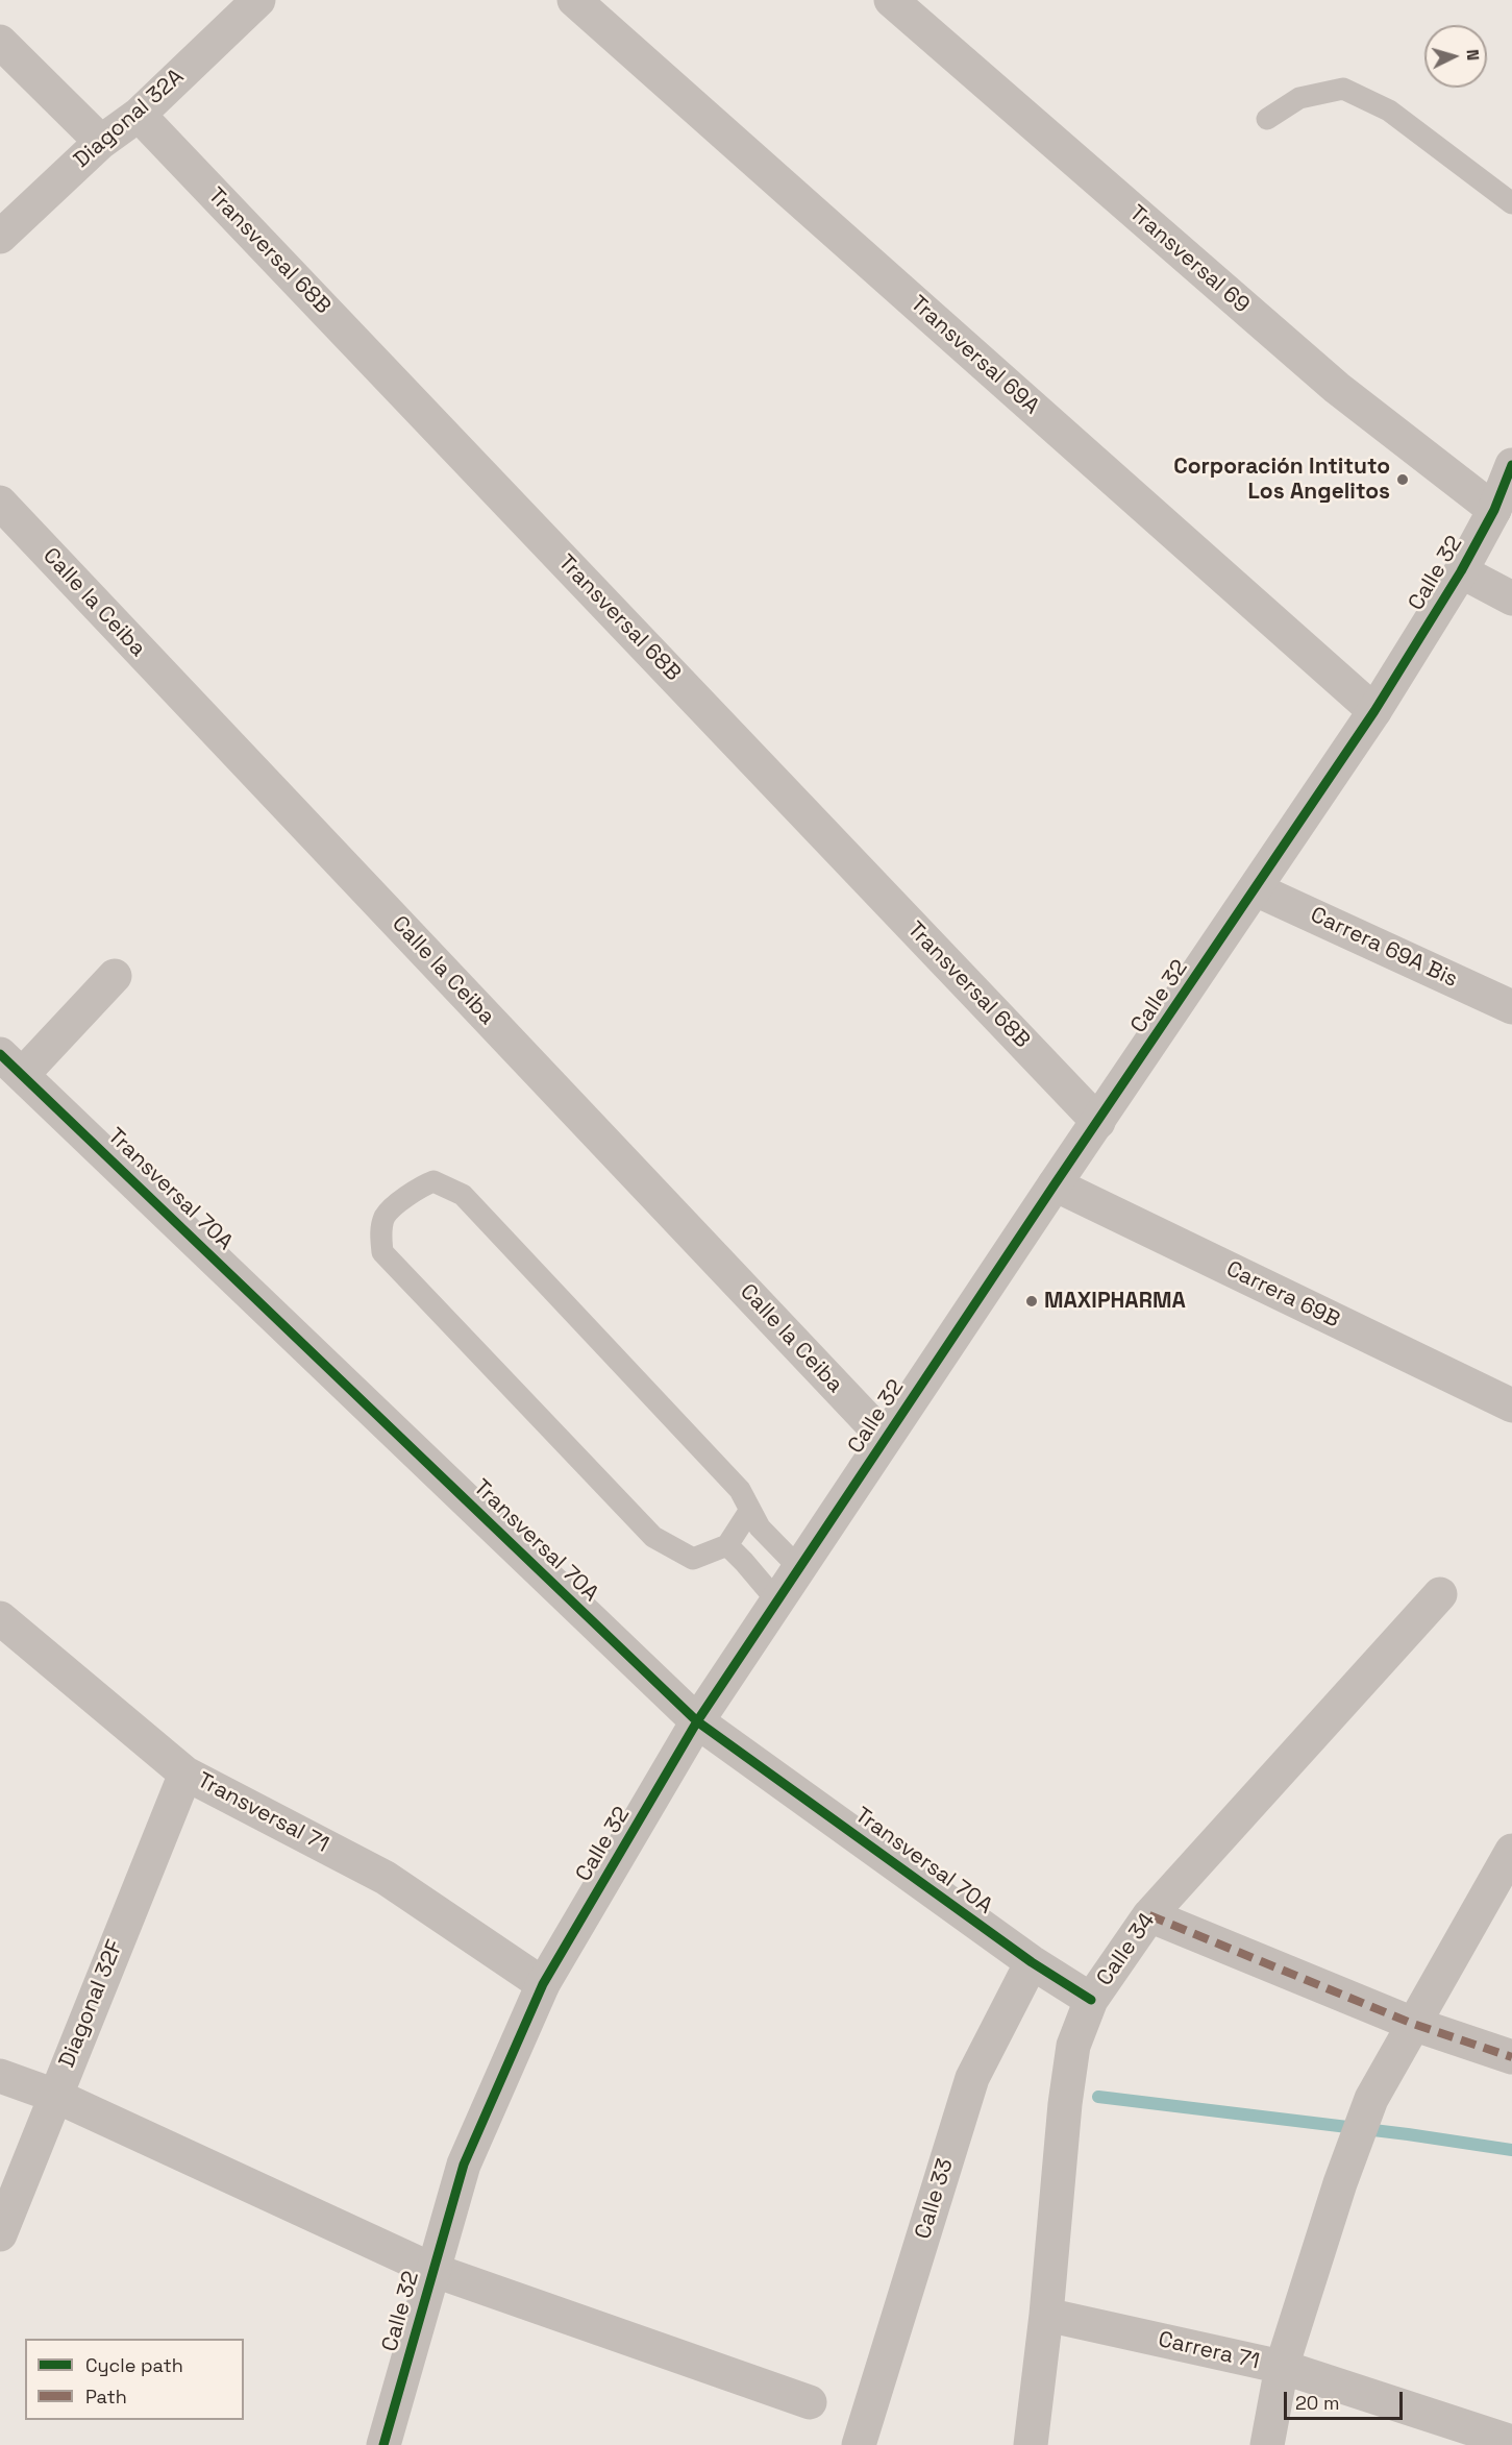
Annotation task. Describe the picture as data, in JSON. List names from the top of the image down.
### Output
{
  "streets": {
    "street": [
      "Diagonal 32A",
      "Transversal 68B",
      "Transversal 69",
      "Transversal 69A",
      "Calle 32",
      "Calle la Ceiba",
      "Carrera 69A Bis",
      "Transversal 70A",
      "Carrera 69B",
      "Transversal 71",
      "Calle 34",
      "Diagonal 32F",
      "Calle 33",
      "Carrera 71"
    ]
  },
  "crossings": [
    ["Diagonal 32A", "Transversal 68B"],
    ["Transversal 68B", "Calle 32"],
    ["Transversal 69", "Calle 32"],
    ["Transversal 69A", "Calle 32"],
    ["Calle 32", "Calle la Ceiba"],
    ["Calle 32", "Carrera 69A Bis"],
    ["Calle 32", "Transversal 70A"],
    ["Calle 32", "Carrera 69B"],
    ["Calle 32", "Transversal 71"],
    ["Transversal 70A", "Calle 34"],
    ["Transversal 70A", "Calle 33"],
    ["Transversal 71", "Diagonal 32F"],
    ["Calle 34", "Carrera 71"]
  ],
  "places": ["Corporación Intituto Los Angelitos", "MAXIPHARMA"],
  "legend": ["Cycle path", "Path"],
  "scale_bar": "20 m",
  "north": "right"
}
